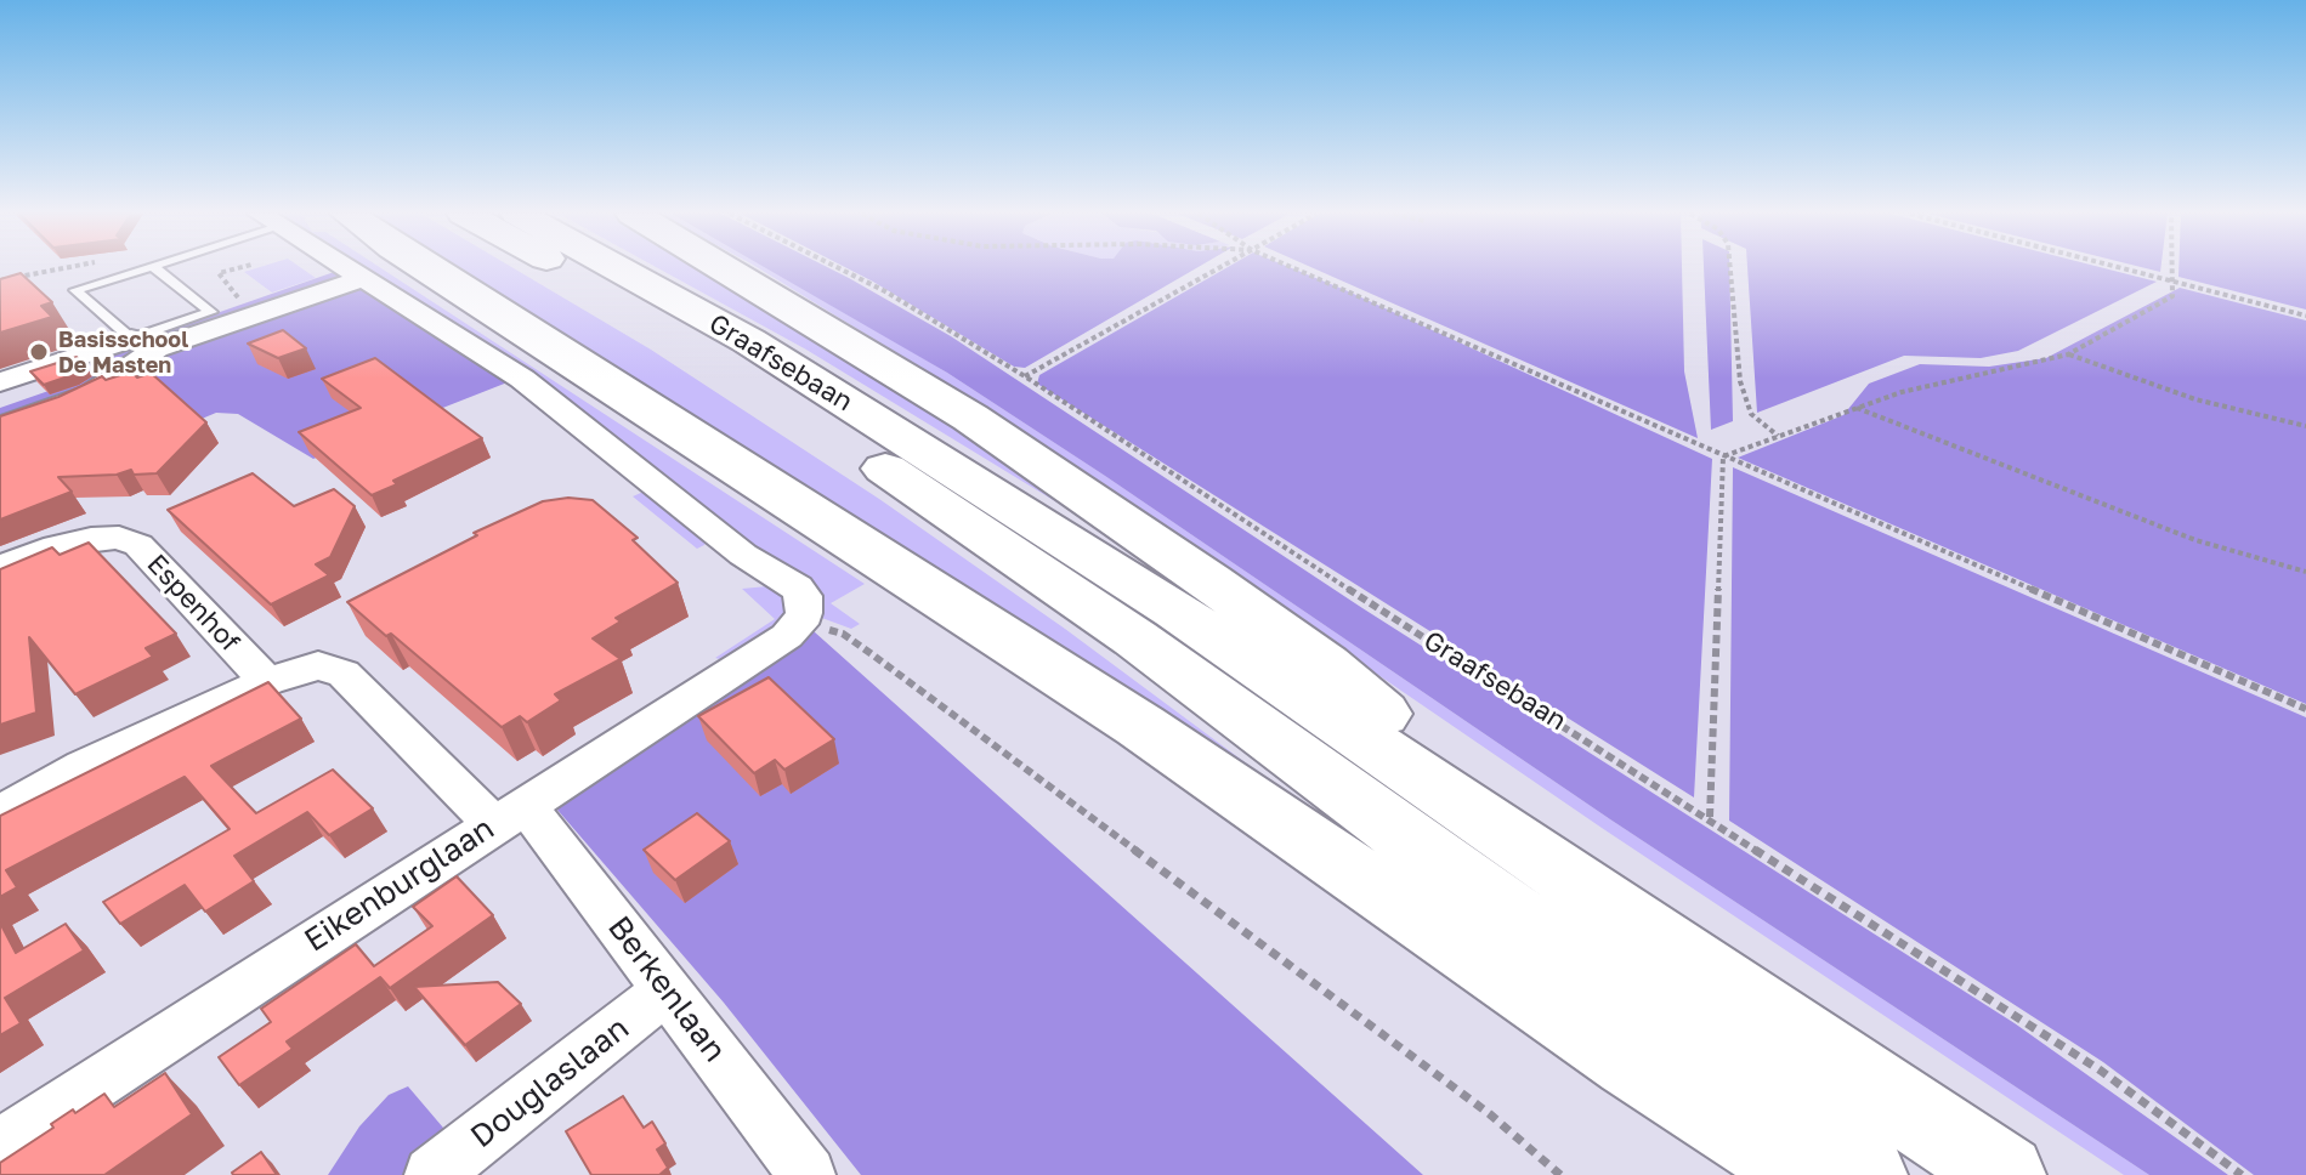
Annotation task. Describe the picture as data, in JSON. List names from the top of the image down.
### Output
{
  "streets": {
    "highway": ["Graafsebaan"],
    "street": [
      "Espenhof",
      "Eikenburglaan",
      "Berkenlaan",
      "Douglaslaan"
    ]
  },
  "crossings": [
    ["Espenhof", "Eikenburglaan"],
    ["Espenhof", "Berkenlaan"],
    ["Eikenburglaan", "Berkenlaan"],
    ["Berkenlaan", "Douglaslaan"]
  ],
  "places": ["Basisschool De Masten"]
}
